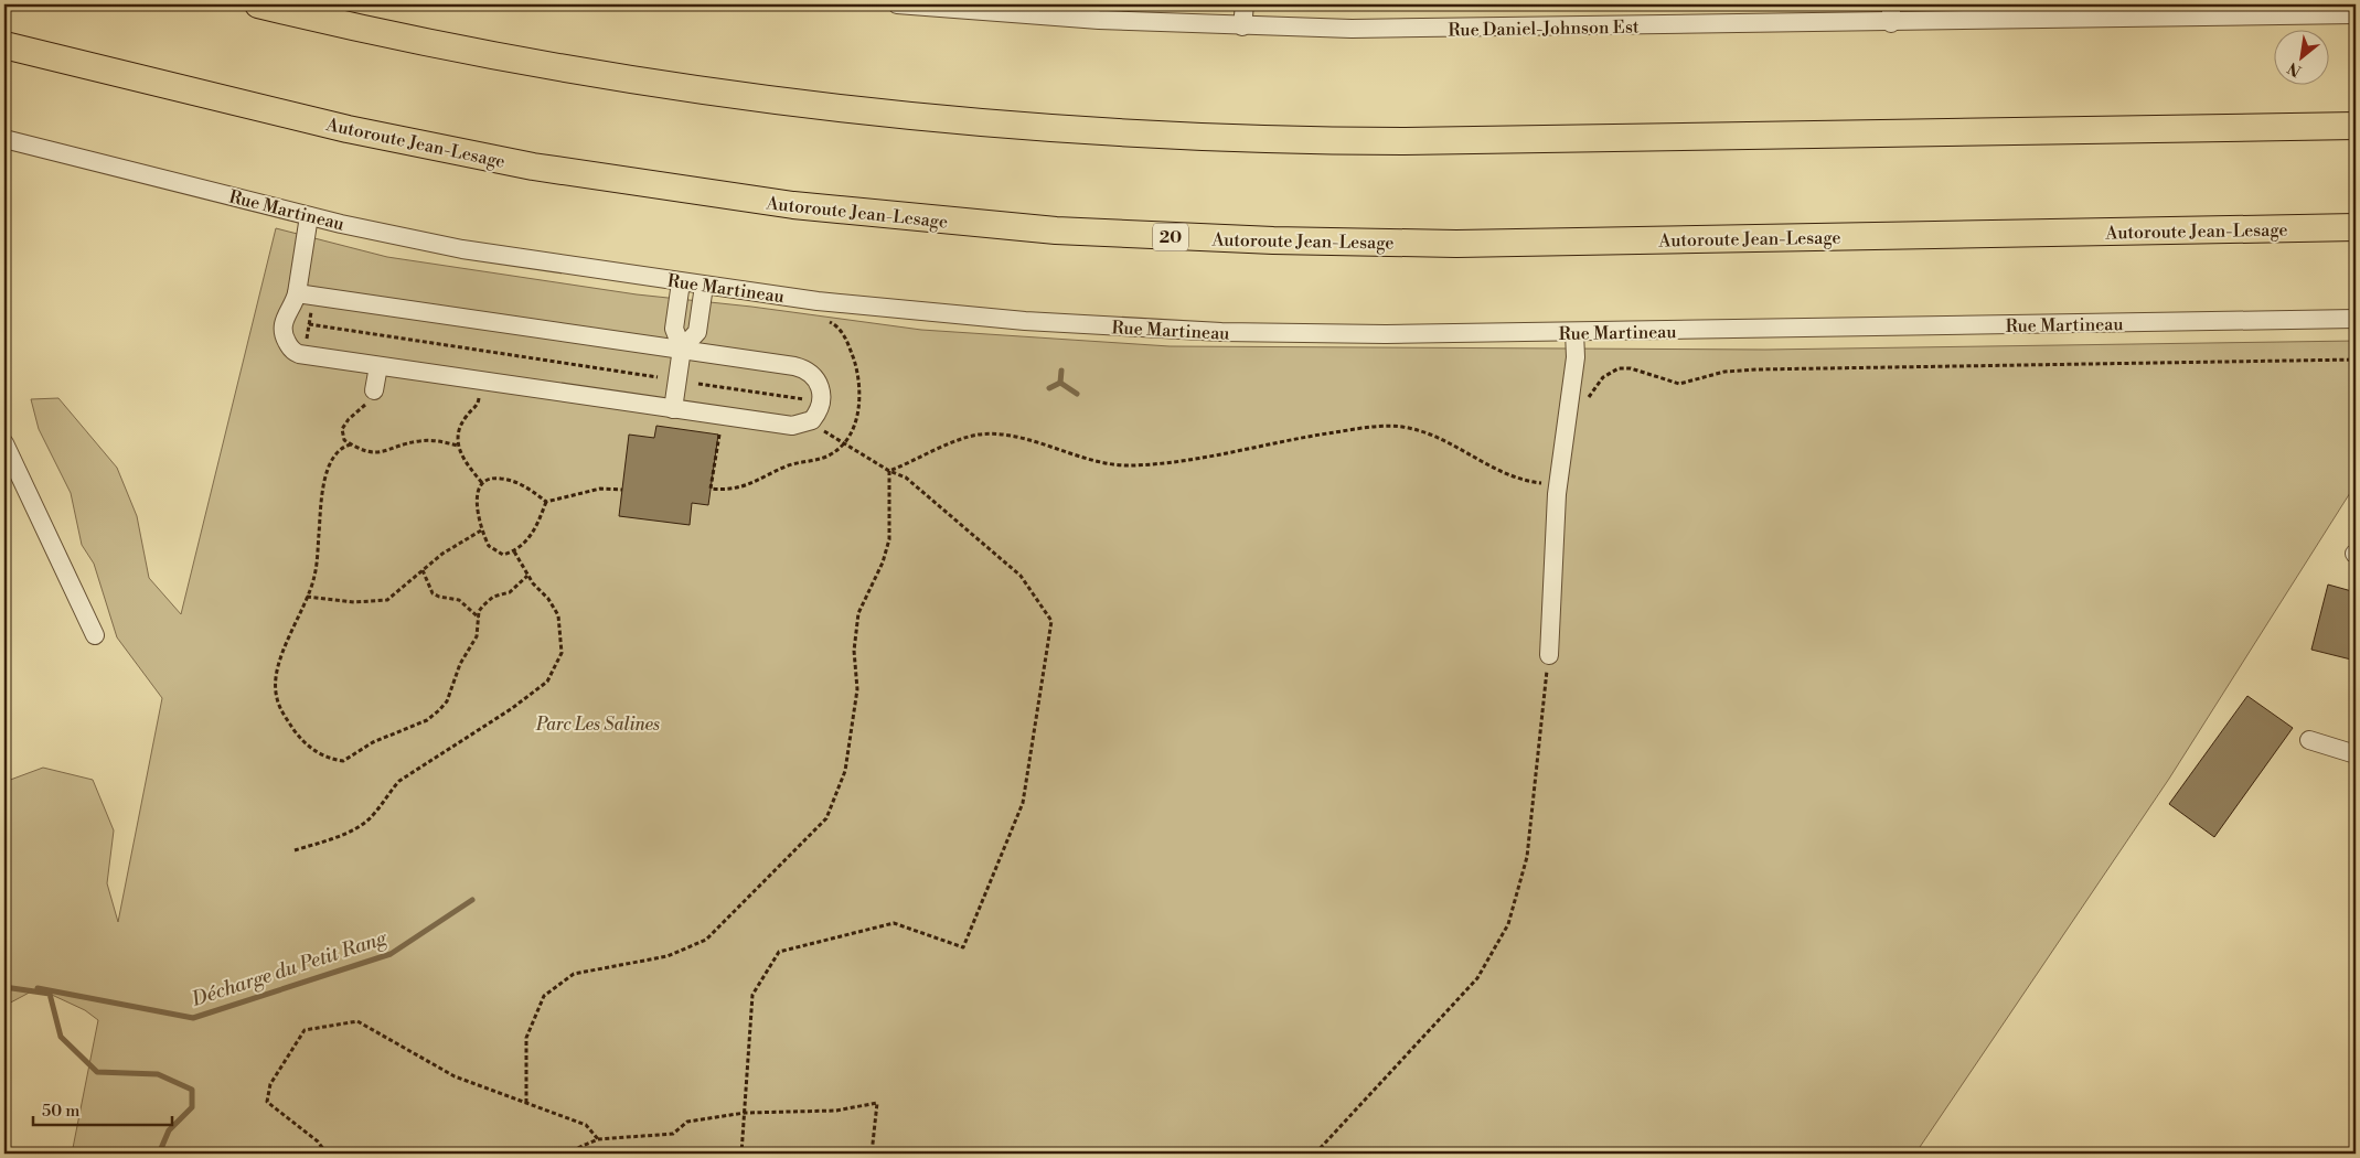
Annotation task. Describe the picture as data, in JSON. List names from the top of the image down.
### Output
{
  "streets": {
    "highway": ["Autoroute Jean-Lesage", "20"],
    "street": ["Rue Daniel-Johnson Est", "Rue Martineau"]
  },
  "water": ["Décharge du Petit Rang"],
  "parks": ["Parc Les Salines"],
  "scale_bar": "50 m",
  "north": "bottom left"
}
